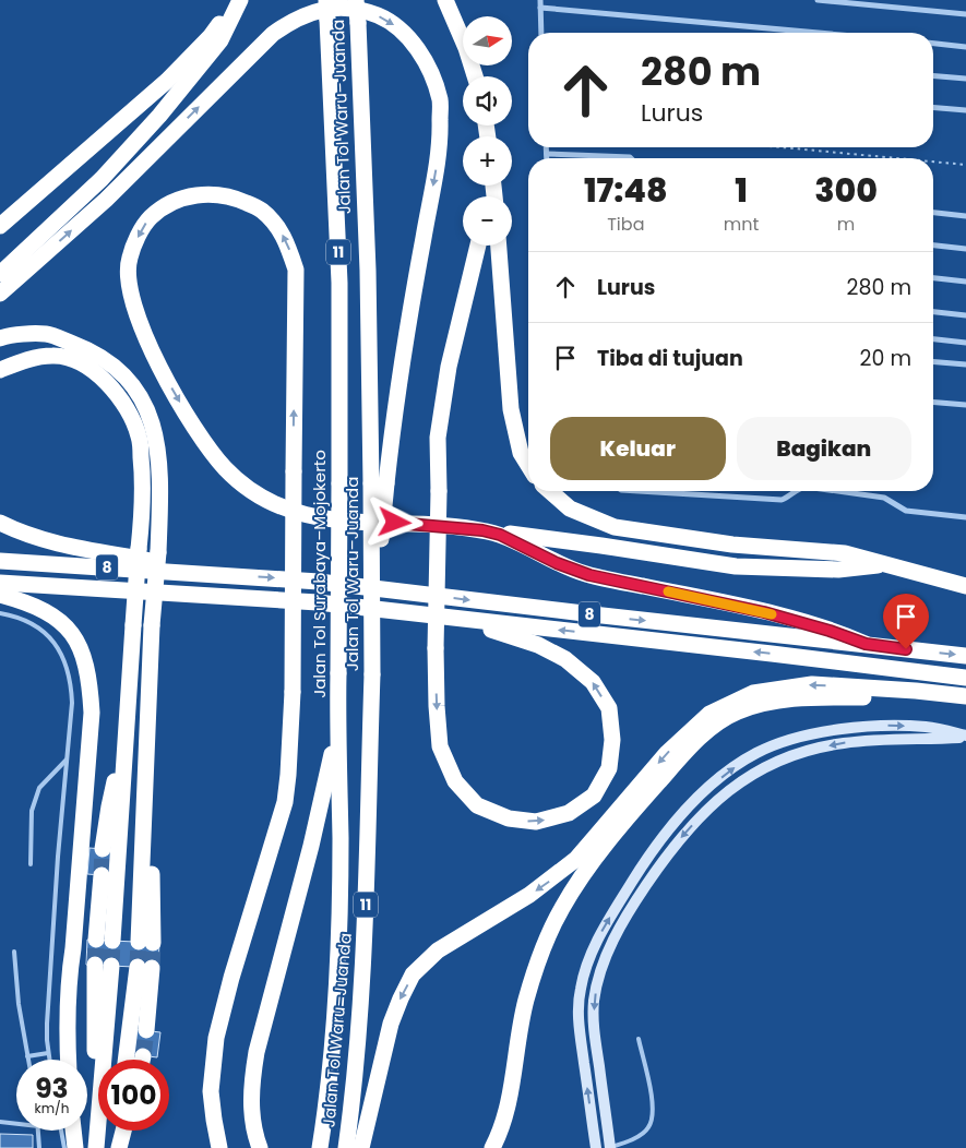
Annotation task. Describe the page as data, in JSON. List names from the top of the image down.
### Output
{
  "streets": {
    "highway": [
      "Jalan Tol Waru–Juanda",
      "11",
      "8",
      "Jalan Tol Surabaya–Mojokerto"
    ]
  },
  "north": "right",
  "page": {
    "map_buttons": ["+", "−"],
    "turn": ["280 m", "Lurus"],
    "eta": [
      "17:48",
      "Tiba",
      "1",
      "mnt",
      "300",
      "m"
    ],
    "list": [
      {
        "name": "Lurus",
        "value": "280 m"
      },
      {
        "name": "Tiba di tujuan",
        "value": "20 m"
      }
    ],
    "buttons": ["Keluar", "Bagikan"],
    "speed": "93 km/h",
    "limit": "100"
  }
}
